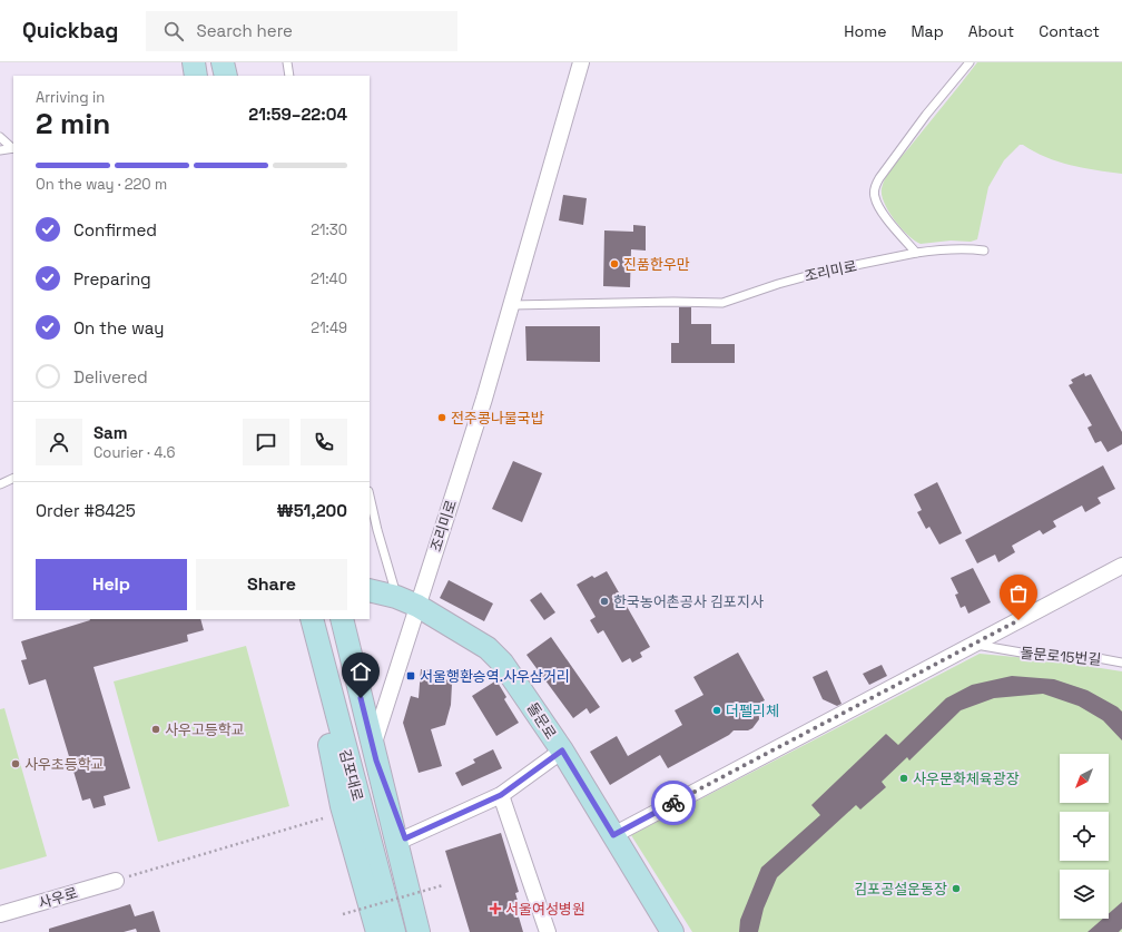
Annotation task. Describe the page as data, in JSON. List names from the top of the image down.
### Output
{
  "streets": {
    "main road": ["돌문로", "김포대로"],
    "street": ["조리미로", "사우로"],
    "lane": ["돌문로15번길"]
  },
  "crossings": [
    ["조리미로", "돌문로"],
    ["조리미로", "김포대로"]
  ],
  "places": {
    "other": [
      "진품한우만",
      "전주콩나물국밥",
      "한국농어촌공사 김포지사",
      "더펠리체",
      "사우고등학교",
      "사우초등학교",
      "사우문화체육광장",
      "김포공설운동장"
    ],
    "transit": ["서울행환승역.사우삼거리"],
    "health": ["서울여성병원"]
  },
  "north": "bottom left",
  "page": {
    "header": "Quickbag",
    "search": "Search here",
    "nav": [
      "Home",
      "Map",
      "About",
      "Contact"
    ],
    "heading": ["2 min", "Arriving in", "21:59–22:04"],
    "panel": [
      "Sam",
      "Courier · 4.6",
      "Order #8425",
      "₩51,200"
    ],
    "bar": "On the way · 220 m",
    "list": [
      ["Confirmed", "21:30"],
      ["Preparing", "21:40"],
      ["On the way", "21:49"],
      "Delivered"
    ],
    "buttons": ["Help", "Share"]
  }
}
